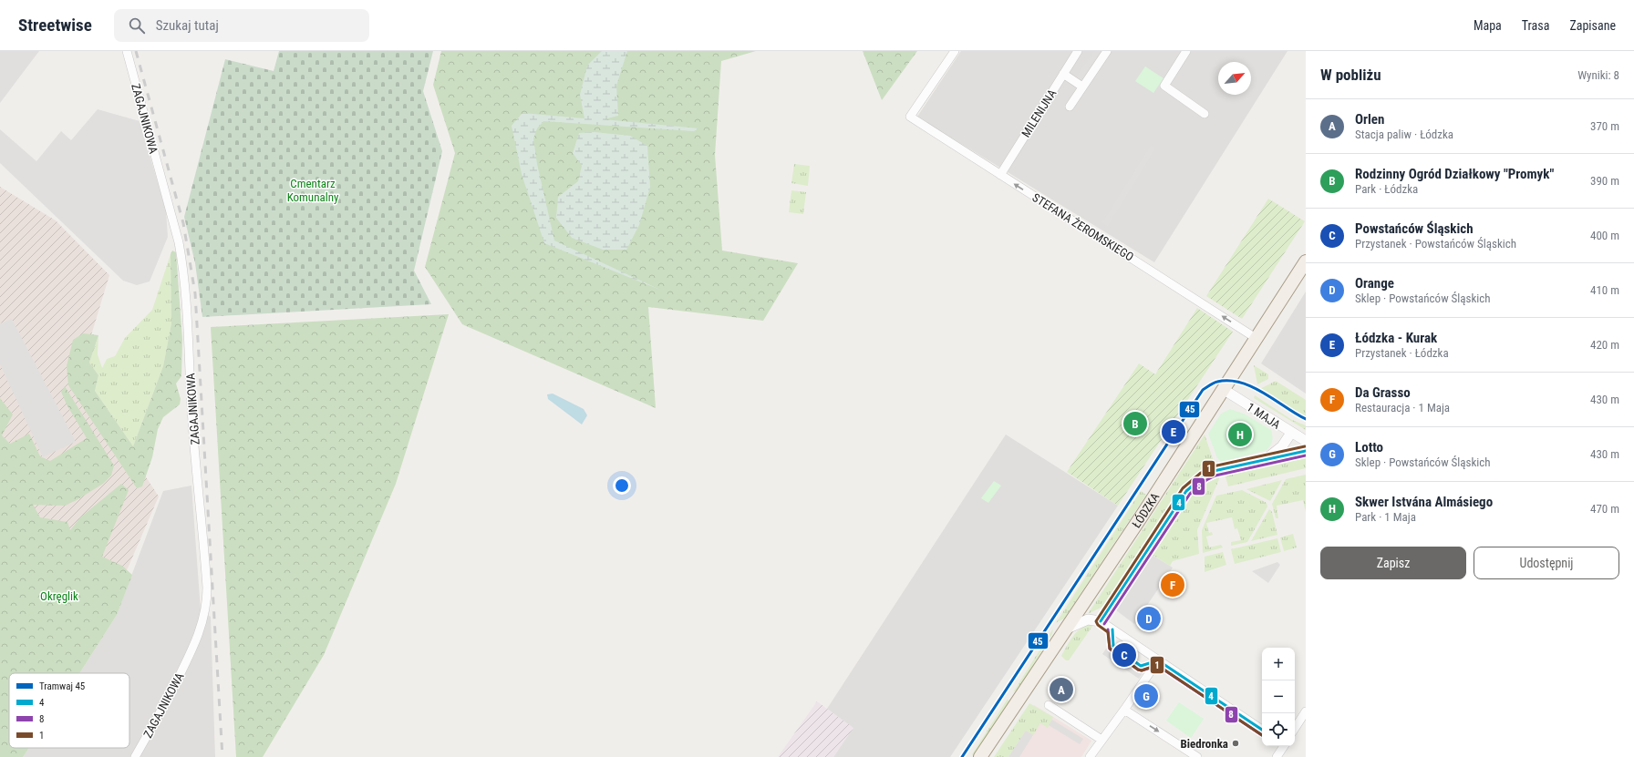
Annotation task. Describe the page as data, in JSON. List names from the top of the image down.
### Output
{
  "streets": {
    "main road": ["ŁÓDZKA"],
    "street": [
      "MILENIJNA",
      "ZAGAJNIKOWA",
      "STEFANA ŻEROMSKIEGO",
      "1 MAJA"
    ]
  },
  "crossings": [
    ["MILENIJNA", "STEFANA ŻEROMSKIEGO"],
    ["STEFANA ŻEROMSKIEGO", "ŁÓDZKA"],
    ["1 MAJA", "ŁÓDZKA"]
  ],
  "one_way": ["STEFANA ŻEROMSKIEGO"],
  "parks": ["Cmentarz Komunalny", "Okręglik"],
  "places": ["Biedronka"],
  "lines": [
    "tram line 45",
    "transit line 1",
    "transit line 4",
    "transit line 8"
  ],
  "legend": [
    "Tramwaj 45",
    "4",
    "8",
    "1"
  ],
  "north": "top right",
  "page": {
    "header": "Streetwise",
    "search": "Szukaj tutaj",
    "nav": ["Mapa", "Trasa", "Zapisane"],
    "heading": ["W pobliżu", "Wyniki: 8"],
    "list": [
      {
        "mark": "A",
        "name": "Orlen",
        "note": "Stacja paliw · Łódzka",
        "value": "370 m"
      },
      {
        "mark": "B",
        "name": "Rodzinny Ogród Działkowy \"Promyk\"",
        "note": "Park · Łódzka",
        "value": "390 m"
      },
      {
        "mark": "C",
        "name": "Powstańców Śląskich",
        "note": "Przystanek · Powstańców Śląskich",
        "value": "400 m"
      },
      {
        "mark": "D",
        "name": "Orange",
        "note": "Sklep · Powstańców Śląskich",
        "value": "410 m"
      },
      {
        "mark": "E",
        "name": "Łódzka - Kurak",
        "note": "Przystanek · Łódzka",
        "value": "420 m"
      },
      {
        "mark": "F",
        "name": "Da Grasso",
        "note": "Restauracja · 1 Maja",
        "value": "430 m"
      },
      {
        "mark": "G",
        "name": "Lotto",
        "note": "Sklep · Powstańców Śląskich",
        "value": "430 m"
      },
      {
        "mark": "H",
        "name": "Skwer Istvána Almásiego",
        "note": "Park · 1 Maja",
        "value": "470 m"
      }
    ],
    "pins": [
      "B",
      "E",
      "H",
      "F",
      "D",
      "C",
      "A",
      "G"
    ],
    "buttons": ["Zapisz", "Udostępnij"],
    "map_buttons": ["+", "−"]
  }
}
